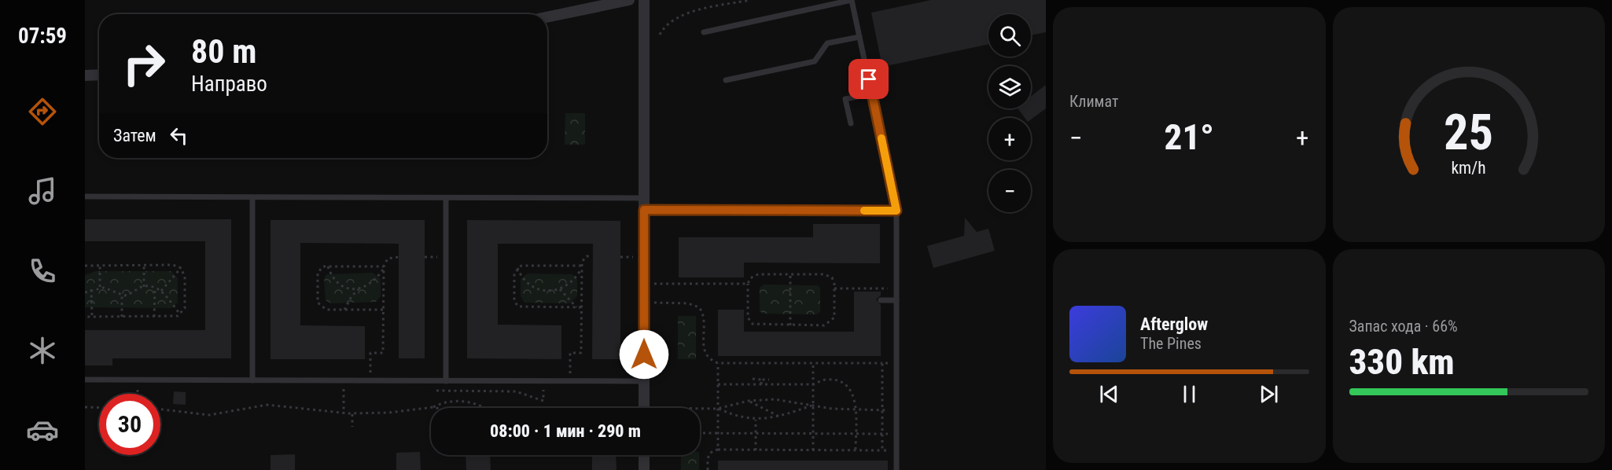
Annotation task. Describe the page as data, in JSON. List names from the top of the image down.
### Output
{
  "page": {
    "tabs": "07:59",
    "tile": [
      "Климат",
      ["Запас хода · 66%", "330 km"]
    ],
    "map_buttons": ["+", "−"],
    "turn": ["80 m", "Направо"],
    "then": "Затем",
    "heat": ["−", "21°", "+"],
    "song": ["Afterglow", "The Pines"],
    "limit": "30",
    "trip": "08:00 · 1 мин · 290 m",
    "gauge": ["25", "km/h"]
  }
}
